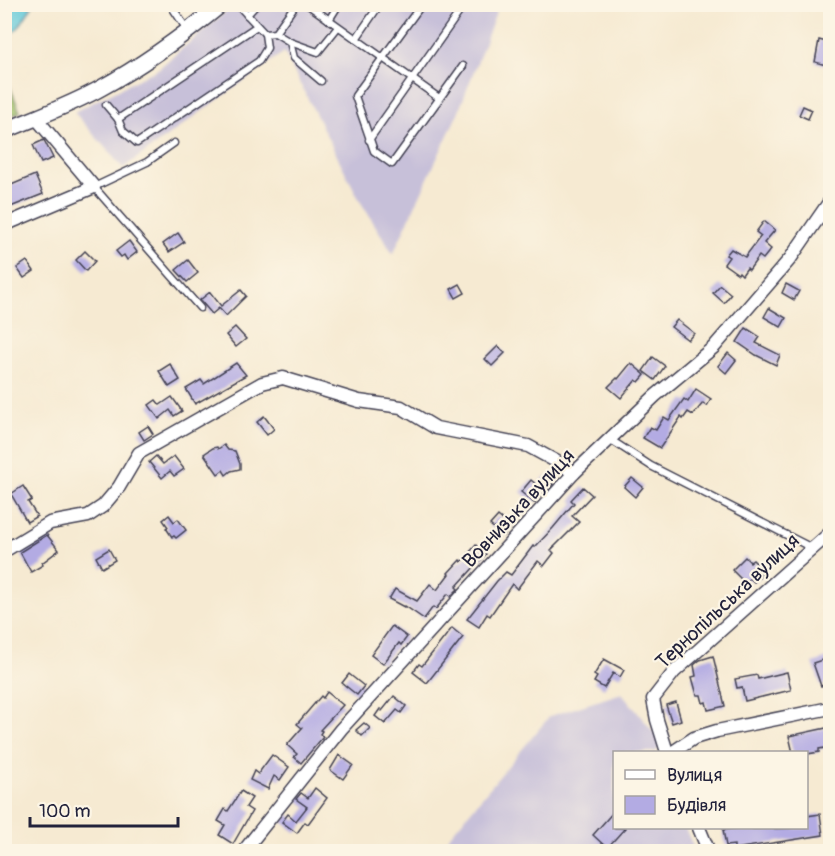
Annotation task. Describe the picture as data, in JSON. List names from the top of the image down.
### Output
{
  "streets": {
    "street": ["Вовнизька вулиця", "Тернопільська вулиця"]
  },
  "legend": ["Вулиця", "Будівля"],
  "scale_bar": "100 m"
}
